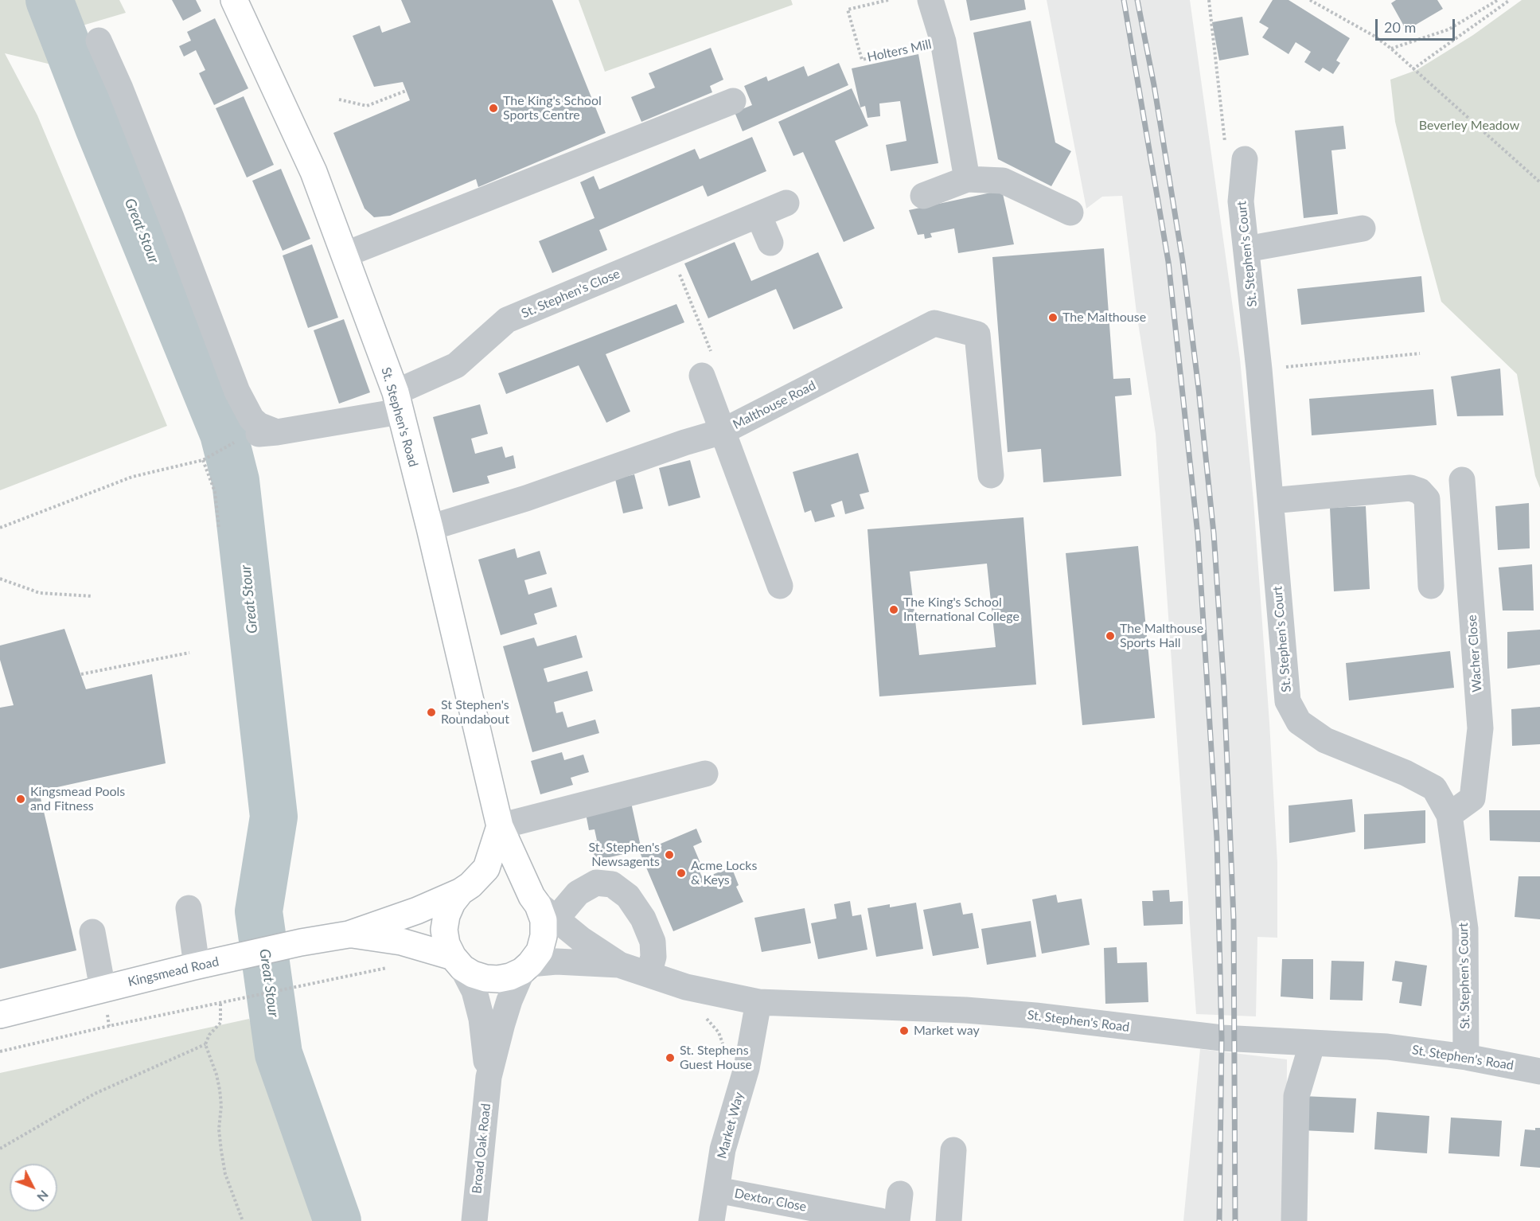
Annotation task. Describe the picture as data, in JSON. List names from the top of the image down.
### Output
{
  "streets": {
    "main road": ["St. Stephen's Road", "Kingsmead Road"],
    "street": [
      "Holters Mill",
      "St. Stephen's Court",
      "St. Stephen's Close",
      "Malthouse Road",
      "Wacher Close",
      "Market Way",
      "Broad Oak Road",
      "Dextor Close"
    ]
  },
  "crossings": [
    ["St. Stephen's Court", "St. Stephen's Road"],
    ["St. Stephen's Court", "Wacher Close"],
    ["St. Stephen's Close", "St. Stephen's Road"],
    ["Malthouse Road", "St. Stephen's Road"],
    ["St. Stephen's Road", "Kingsmead Road"],
    ["St. Stephen's Road", "Market Way"],
    ["St. Stephen's Road", "Broad Oak Road"],
    ["Kingsmead Road", "Broad Oak Road"],
    ["Market Way", "Dextor Close"]
  ],
  "water": ["Great Stour"],
  "parks": ["Beverley Meadow"],
  "places": [
    "The King's School Sports Centre",
    "The Malthouse",
    "The King's School International College",
    "The Malthouse Sports Hall",
    "St Stephen's Roundabout",
    "Kingsmead Pools and Fitness",
    "St. Stephen's Newsagents",
    "Acme Locks & Keys",
    "Market way",
    "St. Stephens Guest House"
  ],
  "scale_bar": "20 m",
  "north": "bottom right"
}
